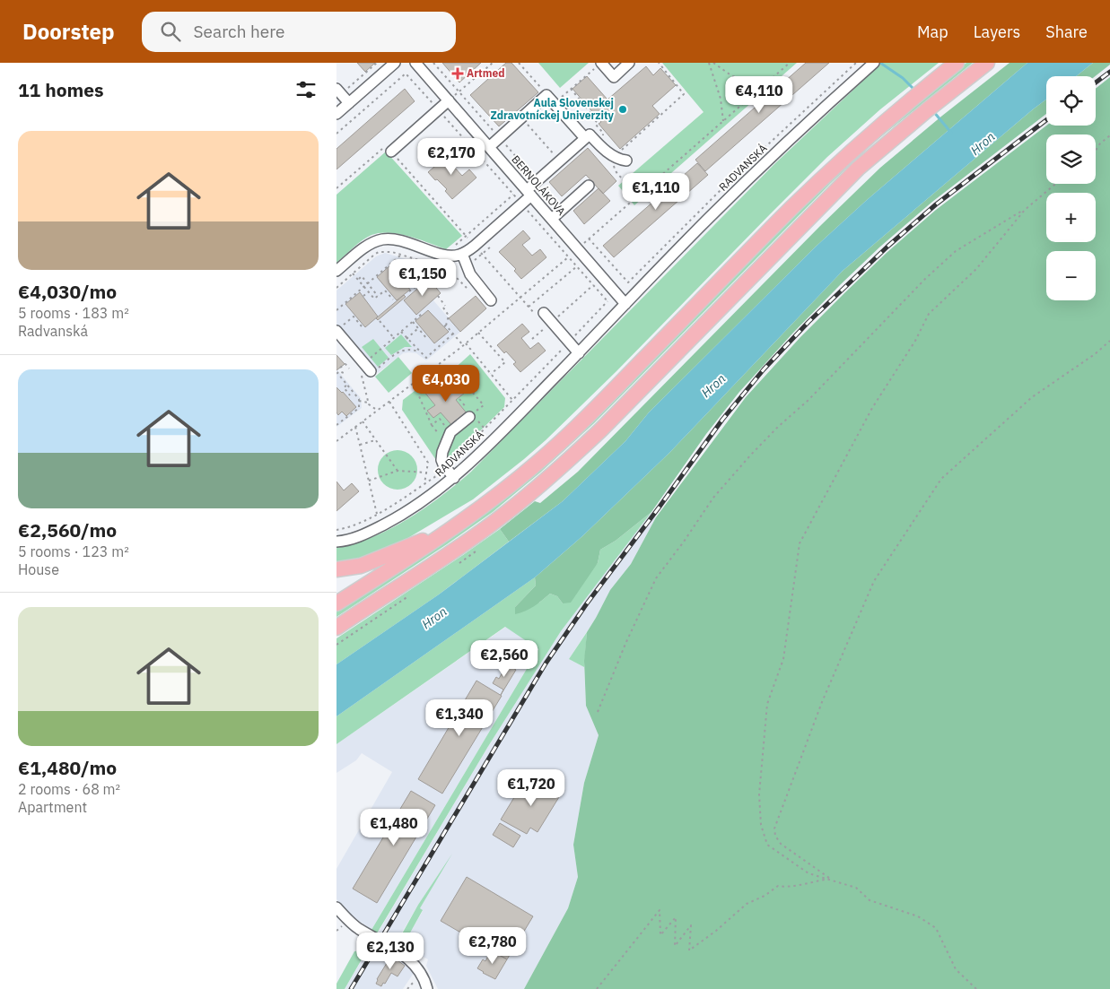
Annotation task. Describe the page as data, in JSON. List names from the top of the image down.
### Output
{
  "streets": {
    "street": ["RADVANSKÁ", "BERNOLÁKOVA"]
  },
  "crossings": [
    ["RADVANSKÁ", "BERNOLÁKOVA"]
  ],
  "water": ["Hron"],
  "places": {
    "health": ["Artmed"],
    "other": ["Aula Slovenskej Zdravotníckej Univerzity"]
  },
  "page": {
    "header": "Doorstep",
    "search": "Search here",
    "nav": ["Map", "Layers", "Share"],
    "heading": "11 homes",
    "map_buttons": ["+", "−"],
    "price": [
      "€4,110",
      "€2,170",
      "€1,110",
      "€1,150",
      "€4,030",
      "€2,560",
      "€1,340",
      "€1,720",
      "€1,480",
      "€2,780",
      "€2,130"
    ],
    "list": [
      {
        "name": "€4,030/mo",
        "note": "5 rooms · 183 m² · Radvanská"
      },
      {
        "name": "€2,560/mo",
        "note": "5 rooms · 123 m² · House"
      },
      {
        "name": "€1,480/mo",
        "note": "2 rooms · 68 m² · Apartment"
      }
    ]
  }
}
